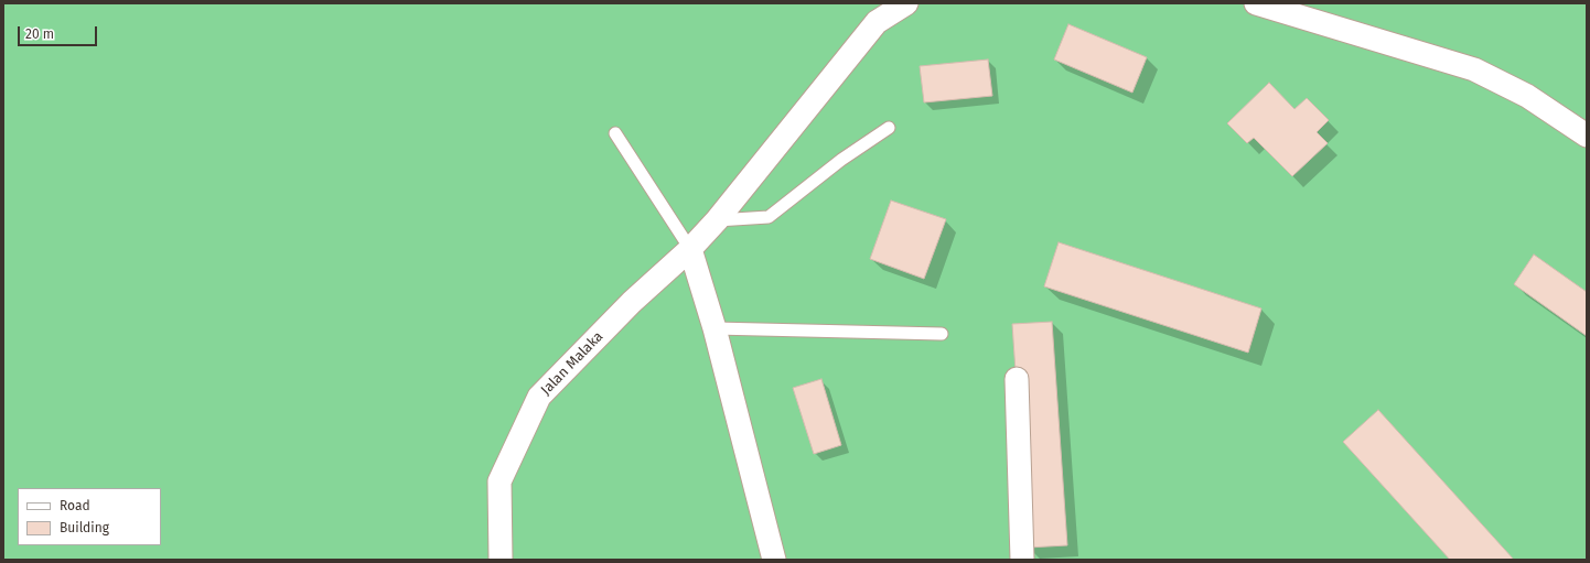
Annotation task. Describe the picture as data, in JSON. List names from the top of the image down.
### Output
{
  "streets": {
    "street": ["Jalan Malaka"]
  },
  "legend": ["Road", "Building"],
  "scale_bar": "20 m"
}
